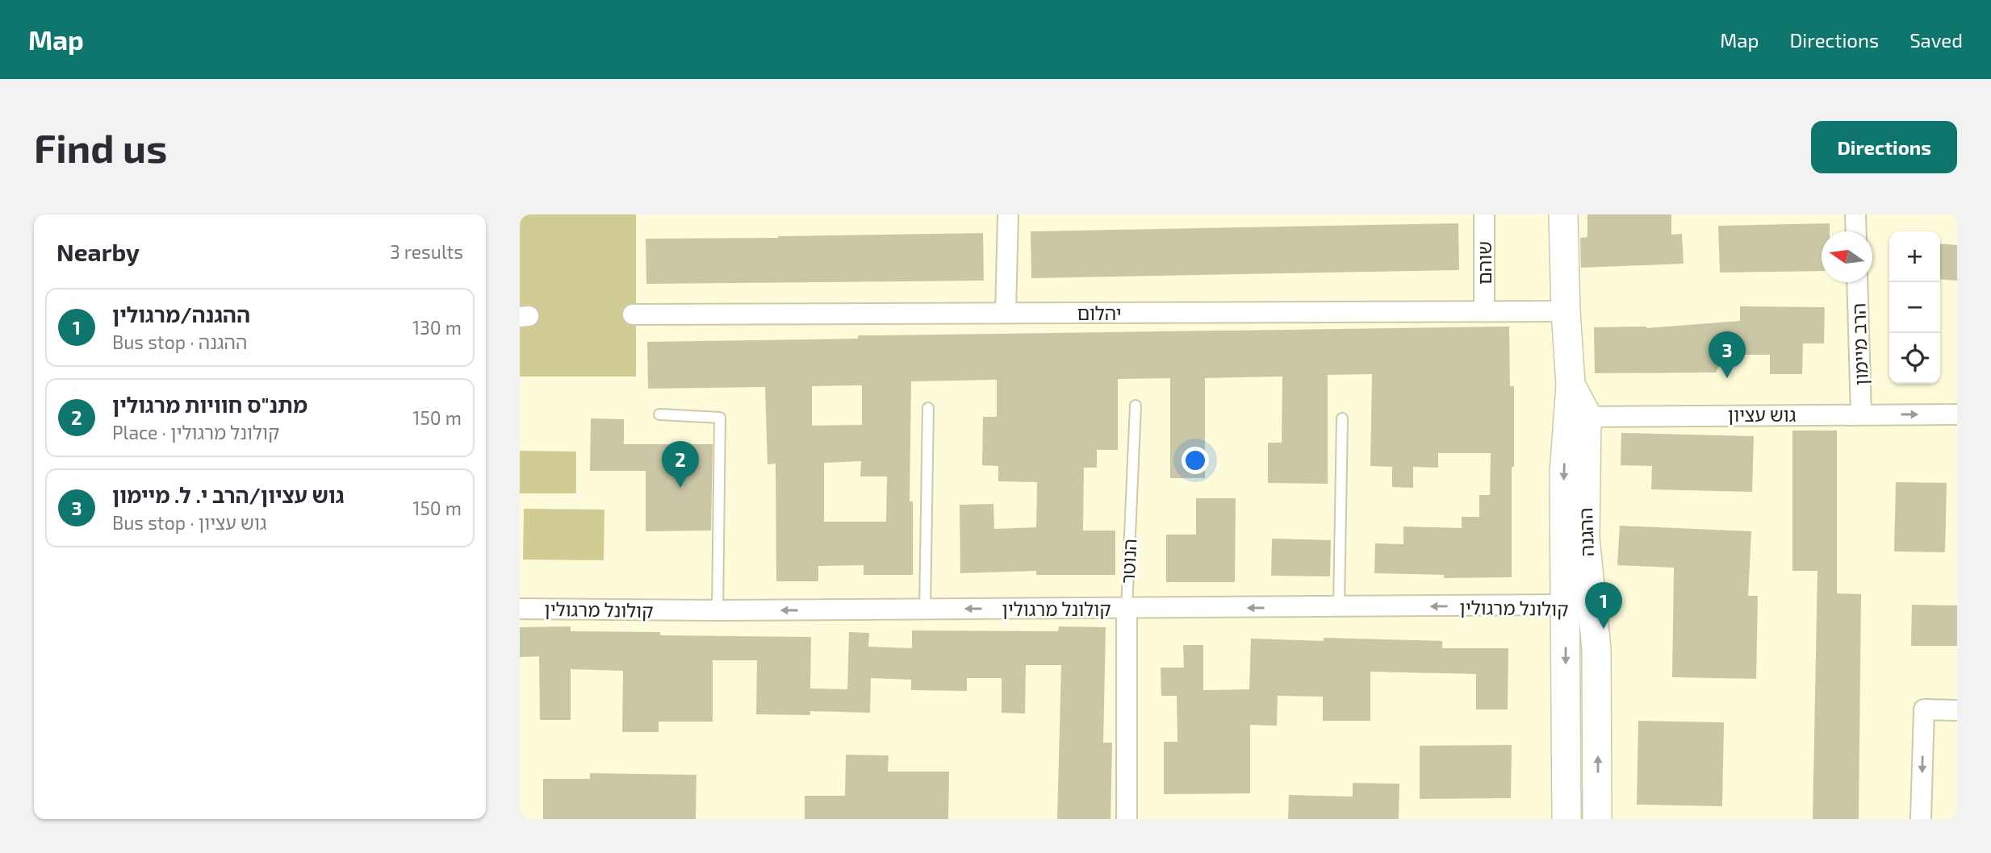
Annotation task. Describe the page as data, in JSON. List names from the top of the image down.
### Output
{
  "streets": {
    "street": [
      "שוהם",
      "יהלום",
      "הרב מיימון",
      "גוש עציון",
      "ההגנה",
      "הנוטר",
      "קולונל מרגולין"
    ]
  },
  "crossings": [
    ["שוהם", "יהלום"],
    ["יהלום", "ההגנה"],
    ["הרב מיימון", "גוש עציון"],
    ["גוש עציון", "ההגנה"],
    ["ההגנה", "קולונל מרגולין"],
    ["הנוטר", "קולונל מרגולין"]
  ],
  "one_way": ["קולונל מרגולין"],
  "north": "left",
  "page": {
    "header": "Map",
    "nav": ["Map", "Directions", "Saved"],
    "buttons": "Directions",
    "title": "Find us",
    "heading": ["Nearby", "3 results"],
    "map_buttons": ["+", "−"],
    "list": [
      {
        "mark": "1",
        "name": "ההגנה/מרגולין",
        "note": "Bus stop · ההגנה",
        "value": "130 m"
      },
      {
        "mark": "2",
        "name": "מתנ\"ס חוויות מרגולין",
        "note": "Place · קולונל מרגולין",
        "value": "150 m"
      },
      {
        "mark": "3",
        "name": "גוש עציון/הרב י. ל. מיימון",
        "note": "Bus stop · גוש עציון",
        "value": "150 m"
      }
    ],
    "pins": ["3", "2", "1"]
  }
}
